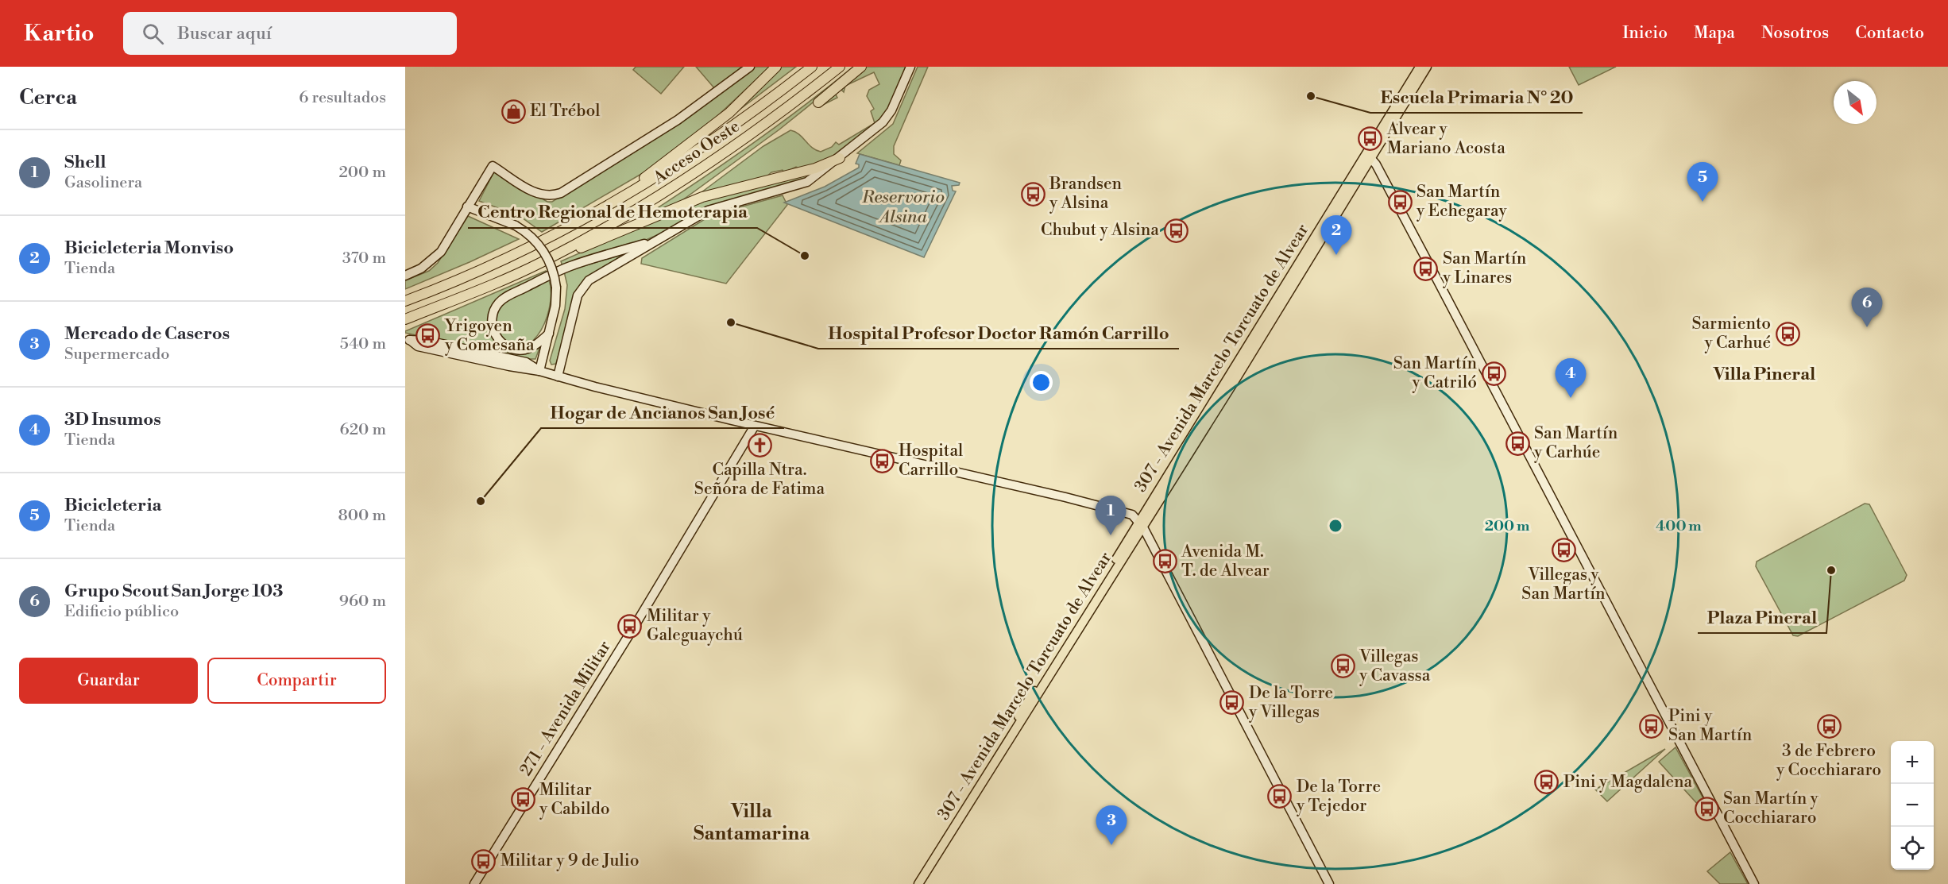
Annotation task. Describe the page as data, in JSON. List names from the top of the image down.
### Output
{
  "streets": {
    "highway": ["Acceso Oeste"],
    "main road": ["307 - Avenida Marcelo Torcuato de Alvear"],
    "street": ["271 - Avenida Militar"]
  },
  "districts": ["Villa Pineral", "Villa Santamarina"],
  "water": ["Reservorio Alsina"],
  "places": {
    "other": [
      "Escuela Primaria N° 20",
      "Centro Regional de Hemoterapia",
      "Hospital Profesor Doctor Ramón Carrillo",
      "Hogar de Ancianos San José",
      "Plaza Pineral"
    ],
    "shop": ["El Trébol"],
    "bus stop": [
      "Alvear y Mariano Acosta",
      "Brandsen y Alsina",
      "San Martín y Echegaray",
      "Chubut y Alsina",
      "San Martín y Linares",
      "Sarmiento y Carhué",
      "Yrigoyen y Comesaña",
      "San Martín y Catriló",
      "San Martín y Carhúe",
      "Hospital Carrillo",
      "Villegas y San Martín",
      "Avenida M. T. de Alvear",
      "Militar y Galeguaychú",
      "Villegas y Cavassa",
      "De la Torre y Villegas",
      "Pini y San Martín",
      "3 de Febrero y Cocchiararo",
      "Pini y Magdalena",
      "De la Torre y Tejedor",
      "Militar y Cabildo",
      "San Martín y Cocchiararo",
      "Militar y 9 de Julio"
    ],
    "church": ["Capilla Ntra. Señora de Fatima"]
  },
  "north": "bottom right",
  "page": {
    "header": "Kartio",
    "search": "Buscar aquí",
    "nav": [
      "Inicio",
      "Mapa",
      "Nosotros",
      "Contacto"
    ],
    "heading": ["Cerca", "6 resultados"],
    "list": [
      {
        "mark": "1",
        "name": "Shell",
        "note": "Gasolinera",
        "value": "200 m"
      },
      {
        "mark": "2",
        "name": "Bicicleteria Monviso",
        "note": "Tienda",
        "value": "370 m"
      },
      {
        "mark": "3",
        "name": "Mercado de Caseros",
        "note": "Supermercado",
        "value": "540 m"
      },
      {
        "mark": "4",
        "name": "3D Insumos",
        "note": "Tienda",
        "value": "620 m"
      },
      {
        "mark": "5",
        "name": "Bicicleteria",
        "note": "Tienda",
        "value": "800 m"
      },
      {
        "mark": "6",
        "name": "Grupo Scout San Jorge 103",
        "note": "Edificio público",
        "value": "960 m"
      }
    ],
    "pins": [
      "5",
      "2",
      "6",
      "4",
      "1",
      "3"
    ],
    "buttons": ["Guardar", "Compartir"],
    "map_buttons": ["+", "−"]
  },
  "rings": ["200 m", "400 m"]
}
